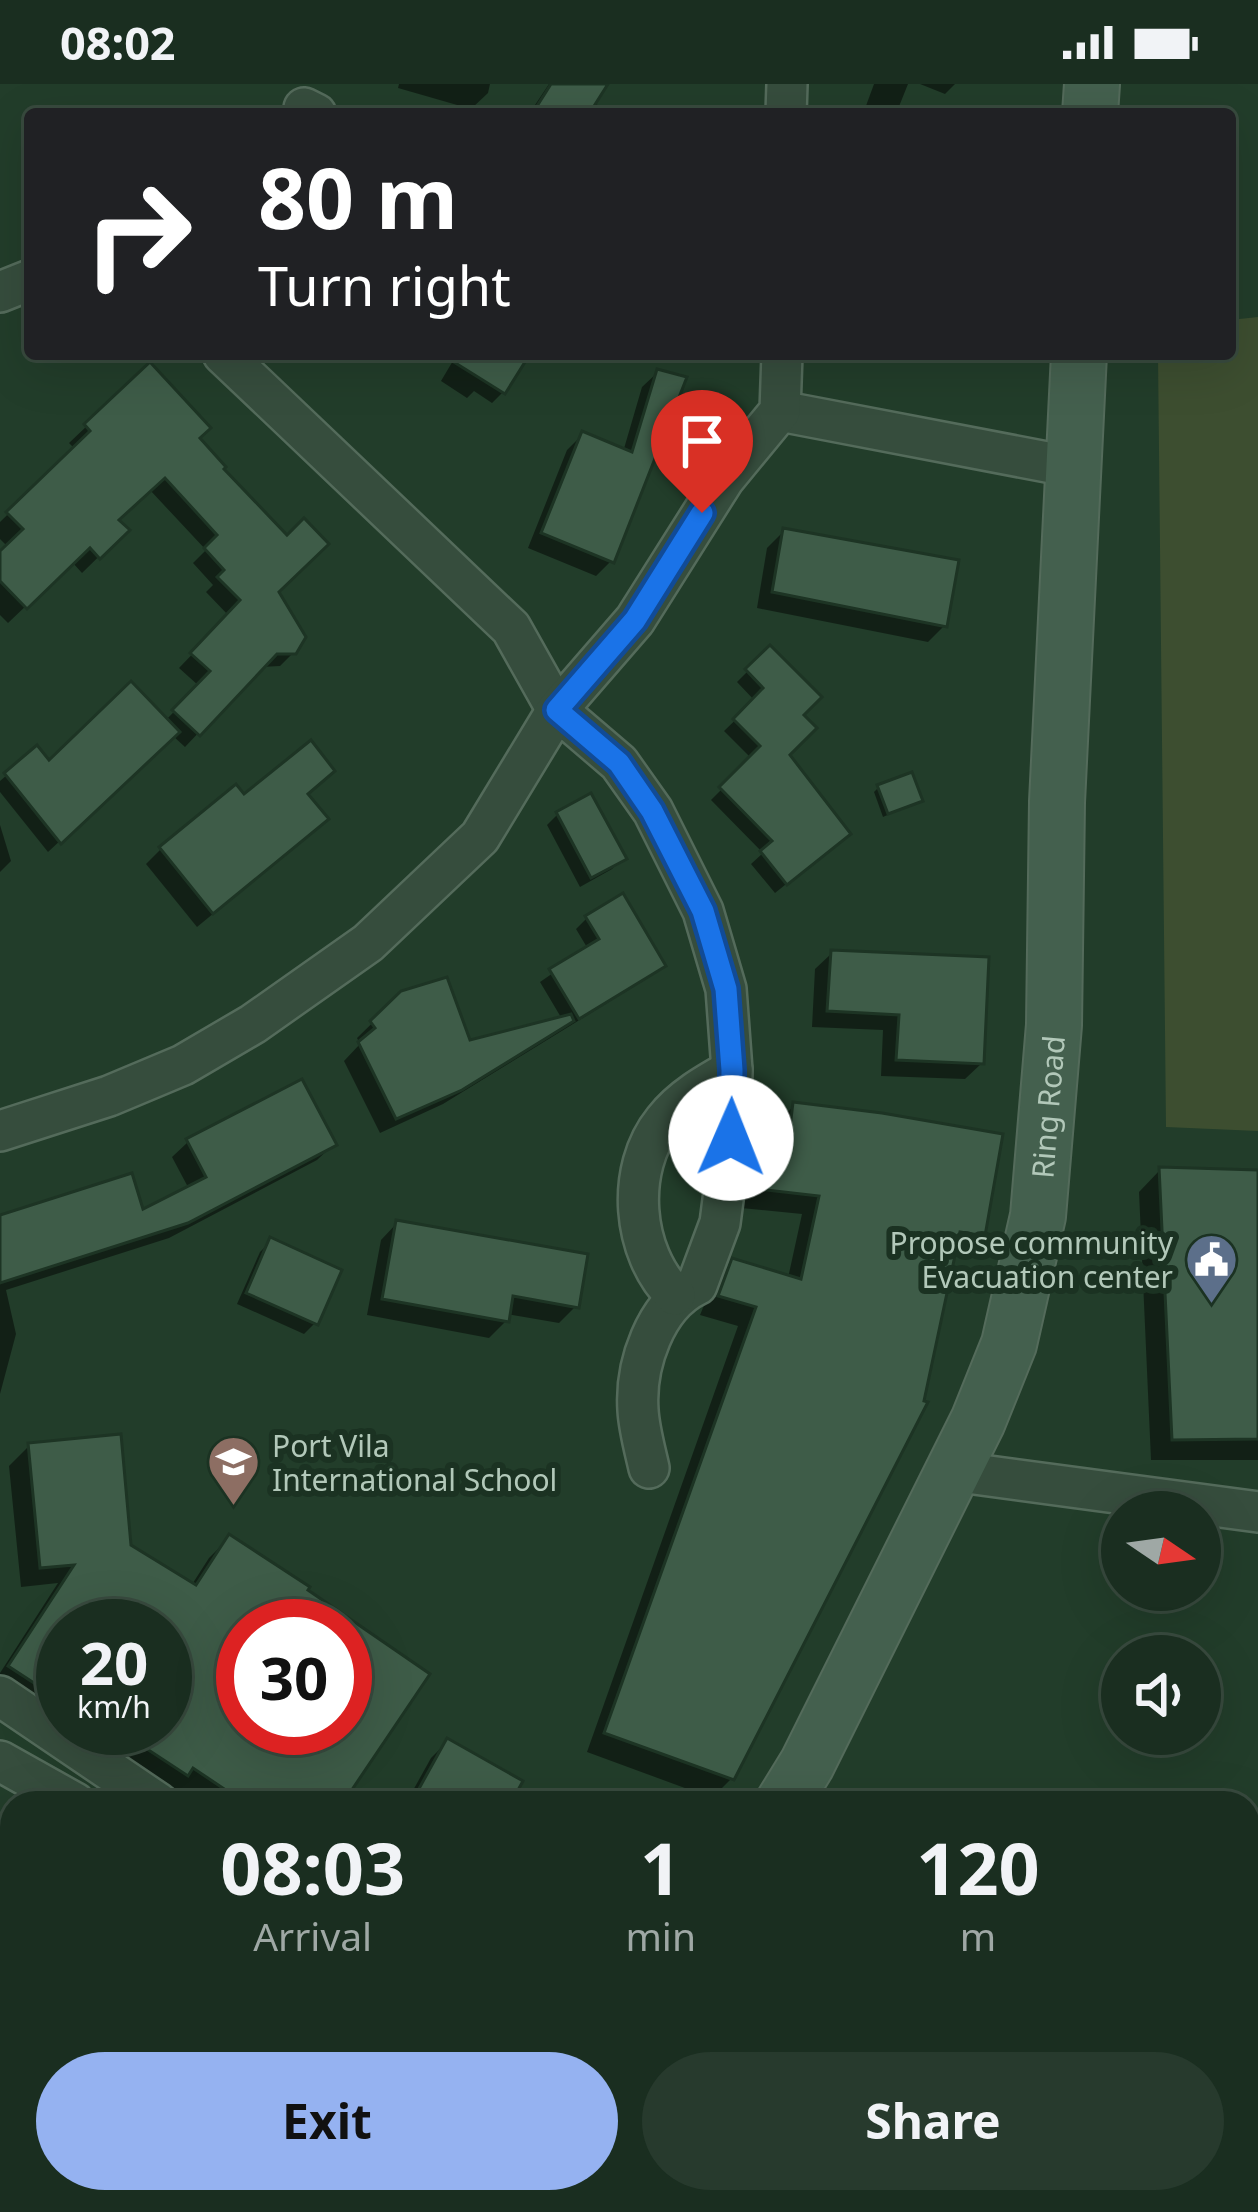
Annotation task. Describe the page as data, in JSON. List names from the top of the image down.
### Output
{
  "streets": {
    "main road": ["Ring Road"]
  },
  "places": {
    "public building": ["Propose community Evacuation center"],
    "school or university": ["Port Vila International School"]
  },
  "north": "right",
  "page": {
    "status": "08:02",
    "turn": ["80 m", "Turn right"],
    "speed": "20 km/h",
    "limit": "30",
    "eta": [
      "08:03",
      "Arrival",
      "1",
      "min",
      "120",
      "m"
    ],
    "buttons": ["Exit", "Share"]
  }
}
